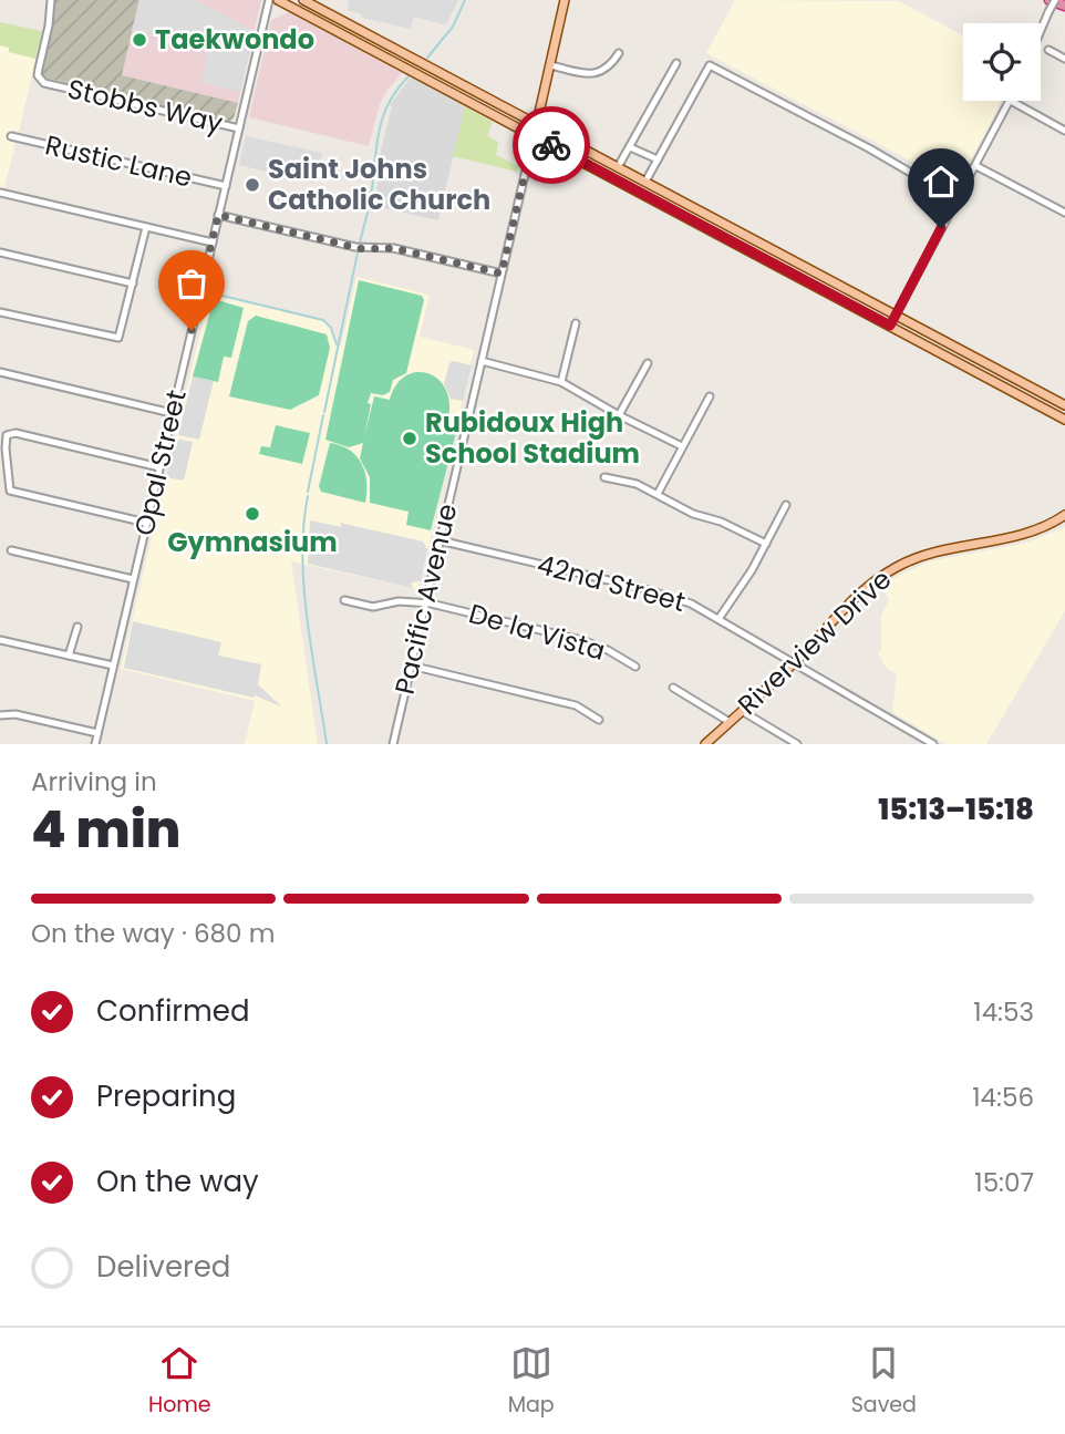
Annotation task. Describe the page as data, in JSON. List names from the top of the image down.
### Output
{
  "streets": {
    "main road": ["Pacific Avenue", "Riverview Drive"],
    "street": [
      "Stobbs Way",
      "Rustic Lane",
      "Opal Street",
      "42nd Street",
      "De la Vista"
    ]
  },
  "crossings": [
    ["Stobbs Way", "Opal Street"],
    ["Rustic Lane", "Opal Street"],
    ["Rustic Lane", "Pacific Avenue"],
    ["42nd Street", "Pacific Avenue"],
    ["42nd Street", "Riverview Drive"],
    ["Pacific Avenue", "De la Vista"]
  ],
  "places": [
    "Taekwondo",
    "Saint Johns Catholic Church",
    "Rubidoux High School Stadium",
    "Gymnasium"
  ],
  "page": {
    "heading": ["4 min", "Arriving in", "15:13–15:18"],
    "bar": "On the way · 680 m",
    "list": [
      ["Confirmed", "14:53"],
      ["Preparing", "14:56"],
      ["On the way", "15:07"],
      "Delivered"
    ],
    "tabs": ["Home", "Map", "Saved"]
  }
}
